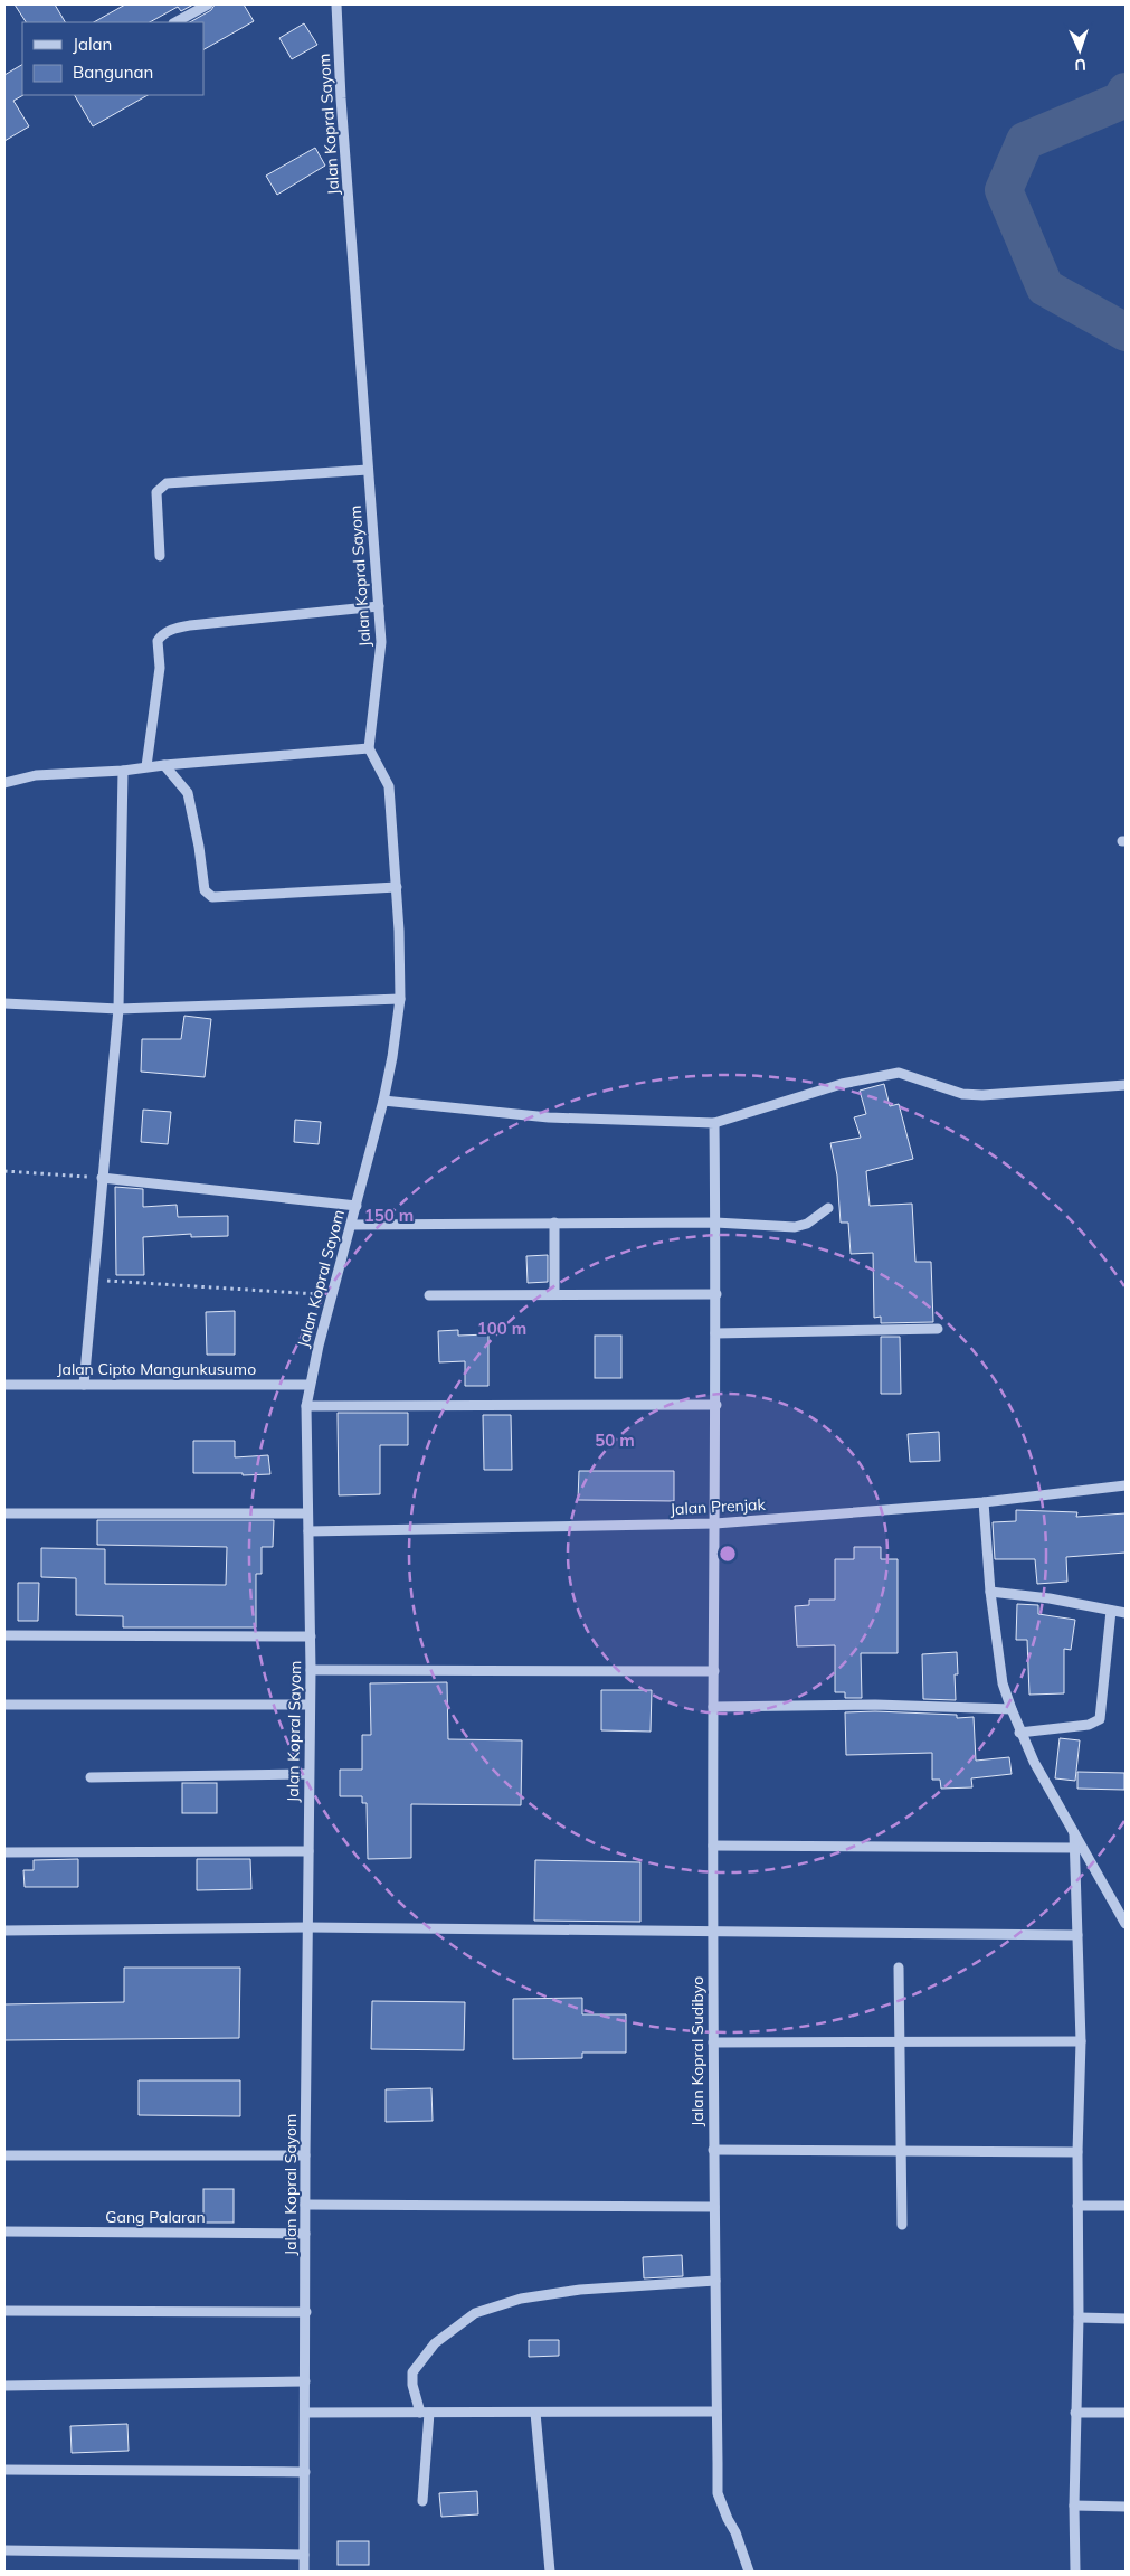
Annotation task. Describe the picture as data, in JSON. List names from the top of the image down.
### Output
{
  "streets": {
    "street": [
      "Jalan Kopral Sayom",
      "Jalan Cipto Mangunkusumo",
      "Jalan Prenjak",
      "Jalan Kopral Sudibyo",
      "Gang Palaran"
    ]
  },
  "crossings": [
    ["Jalan Kopral Sayom", "Jalan Cipto Mangunkusumo"],
    ["Jalan Kopral Sayom", "Jalan Prenjak"],
    ["Jalan Kopral Sayom", "Gang Palaran"],
    ["Jalan Prenjak", "Jalan Kopral Sudibyo"]
  ],
  "legend": ["Jalan", "Bangunan"],
  "north": "bottom",
  "rings": ["150 m", "100 m", "50 m"]
}
